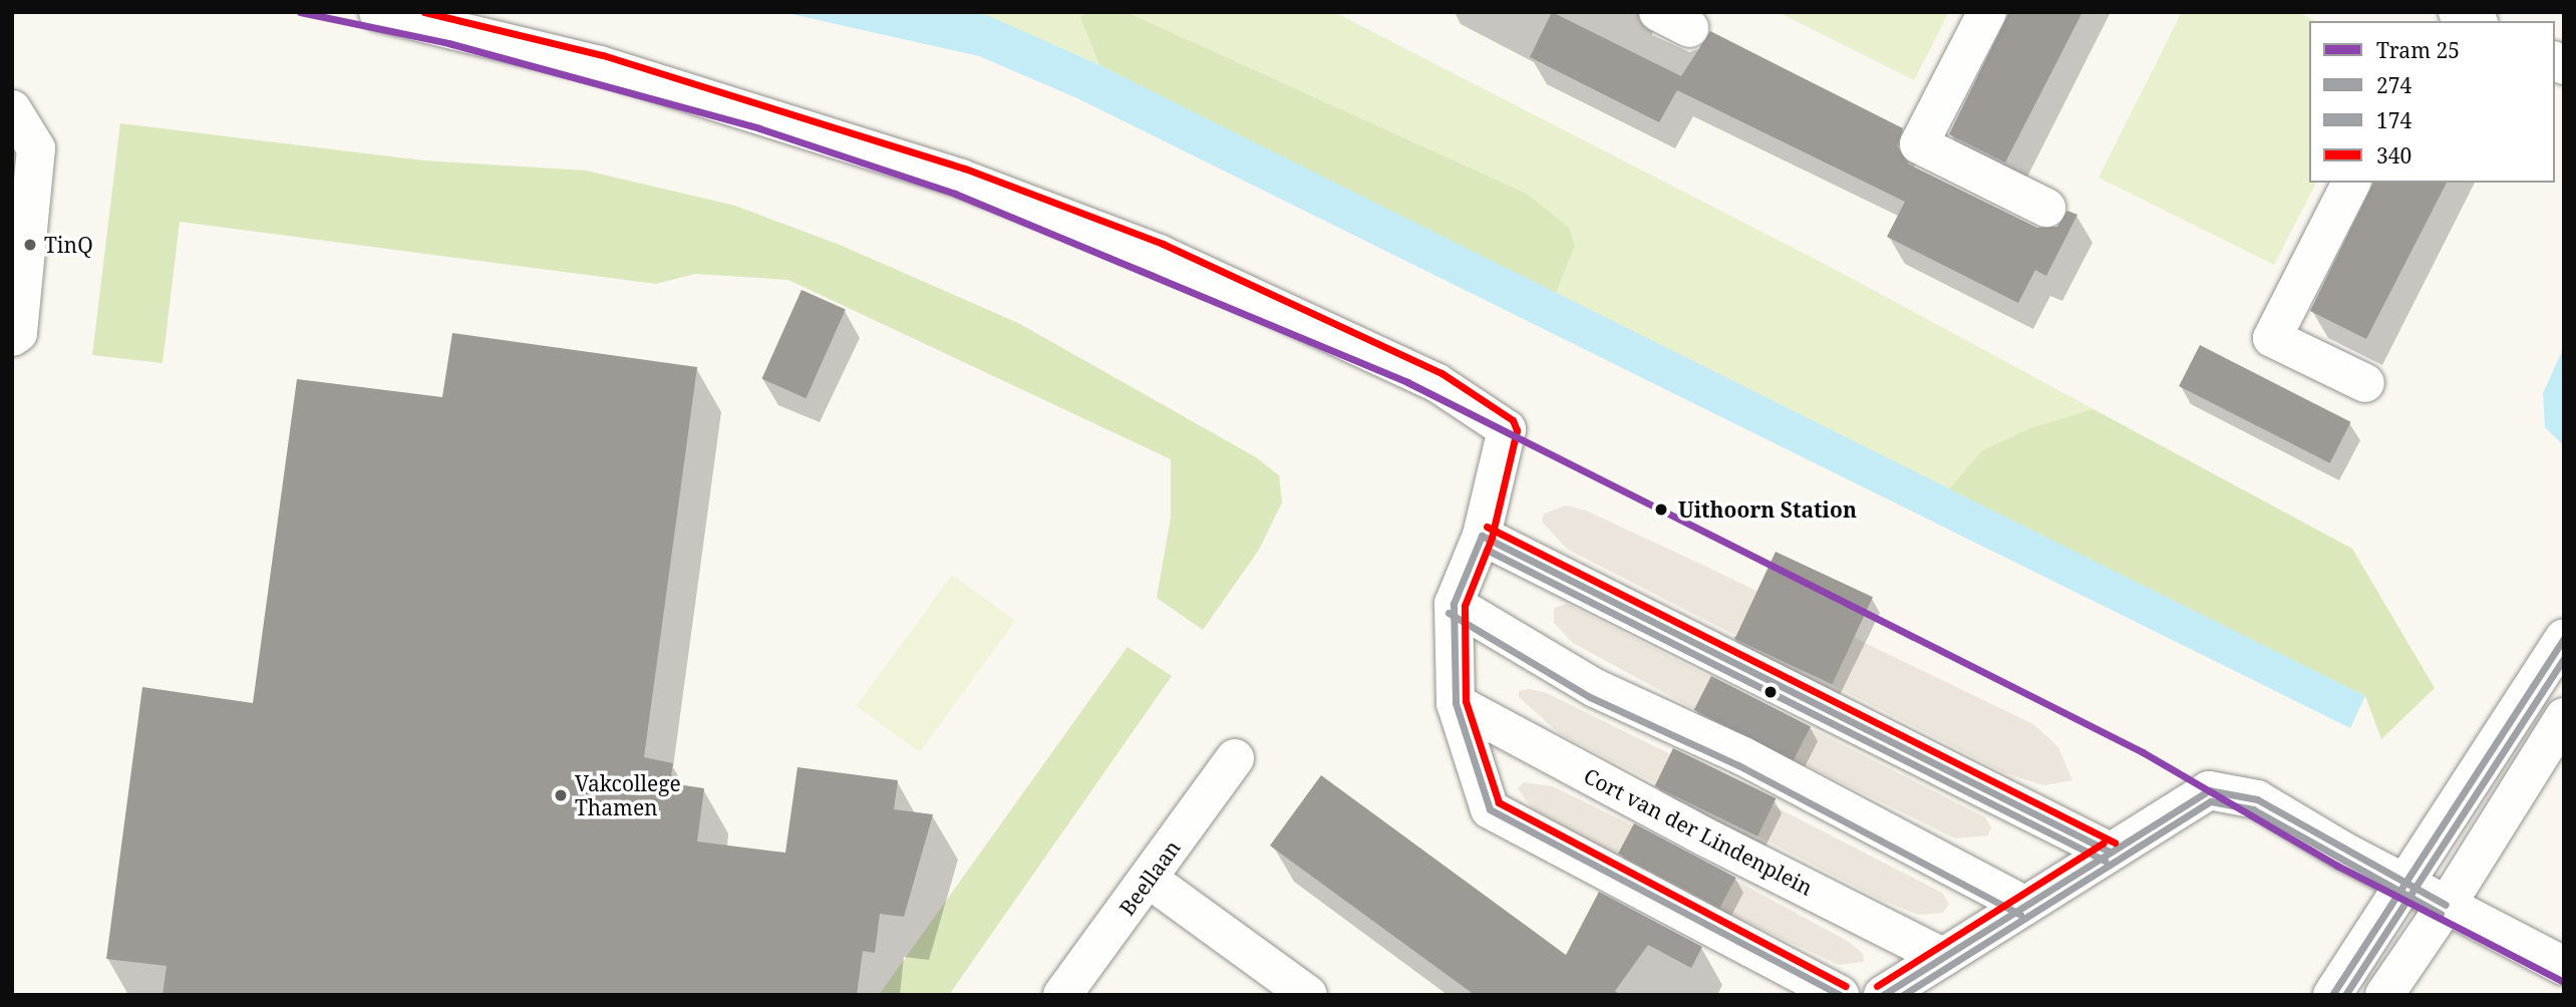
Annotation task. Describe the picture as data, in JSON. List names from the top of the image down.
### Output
{
  "streets": {
    "street": ["Cort van der Lindenplein", "Beellaan"]
  },
  "places": ["TinQ", "Uithoorn Station", "Vakcollege Thamen"],
  "lines": [
    "tram line 25",
    "transit line 340",
    "transit line 274",
    "transit line 174"
  ],
  "legend": [
    "Tram 25",
    "274",
    "174",
    "340"
  ]
}
